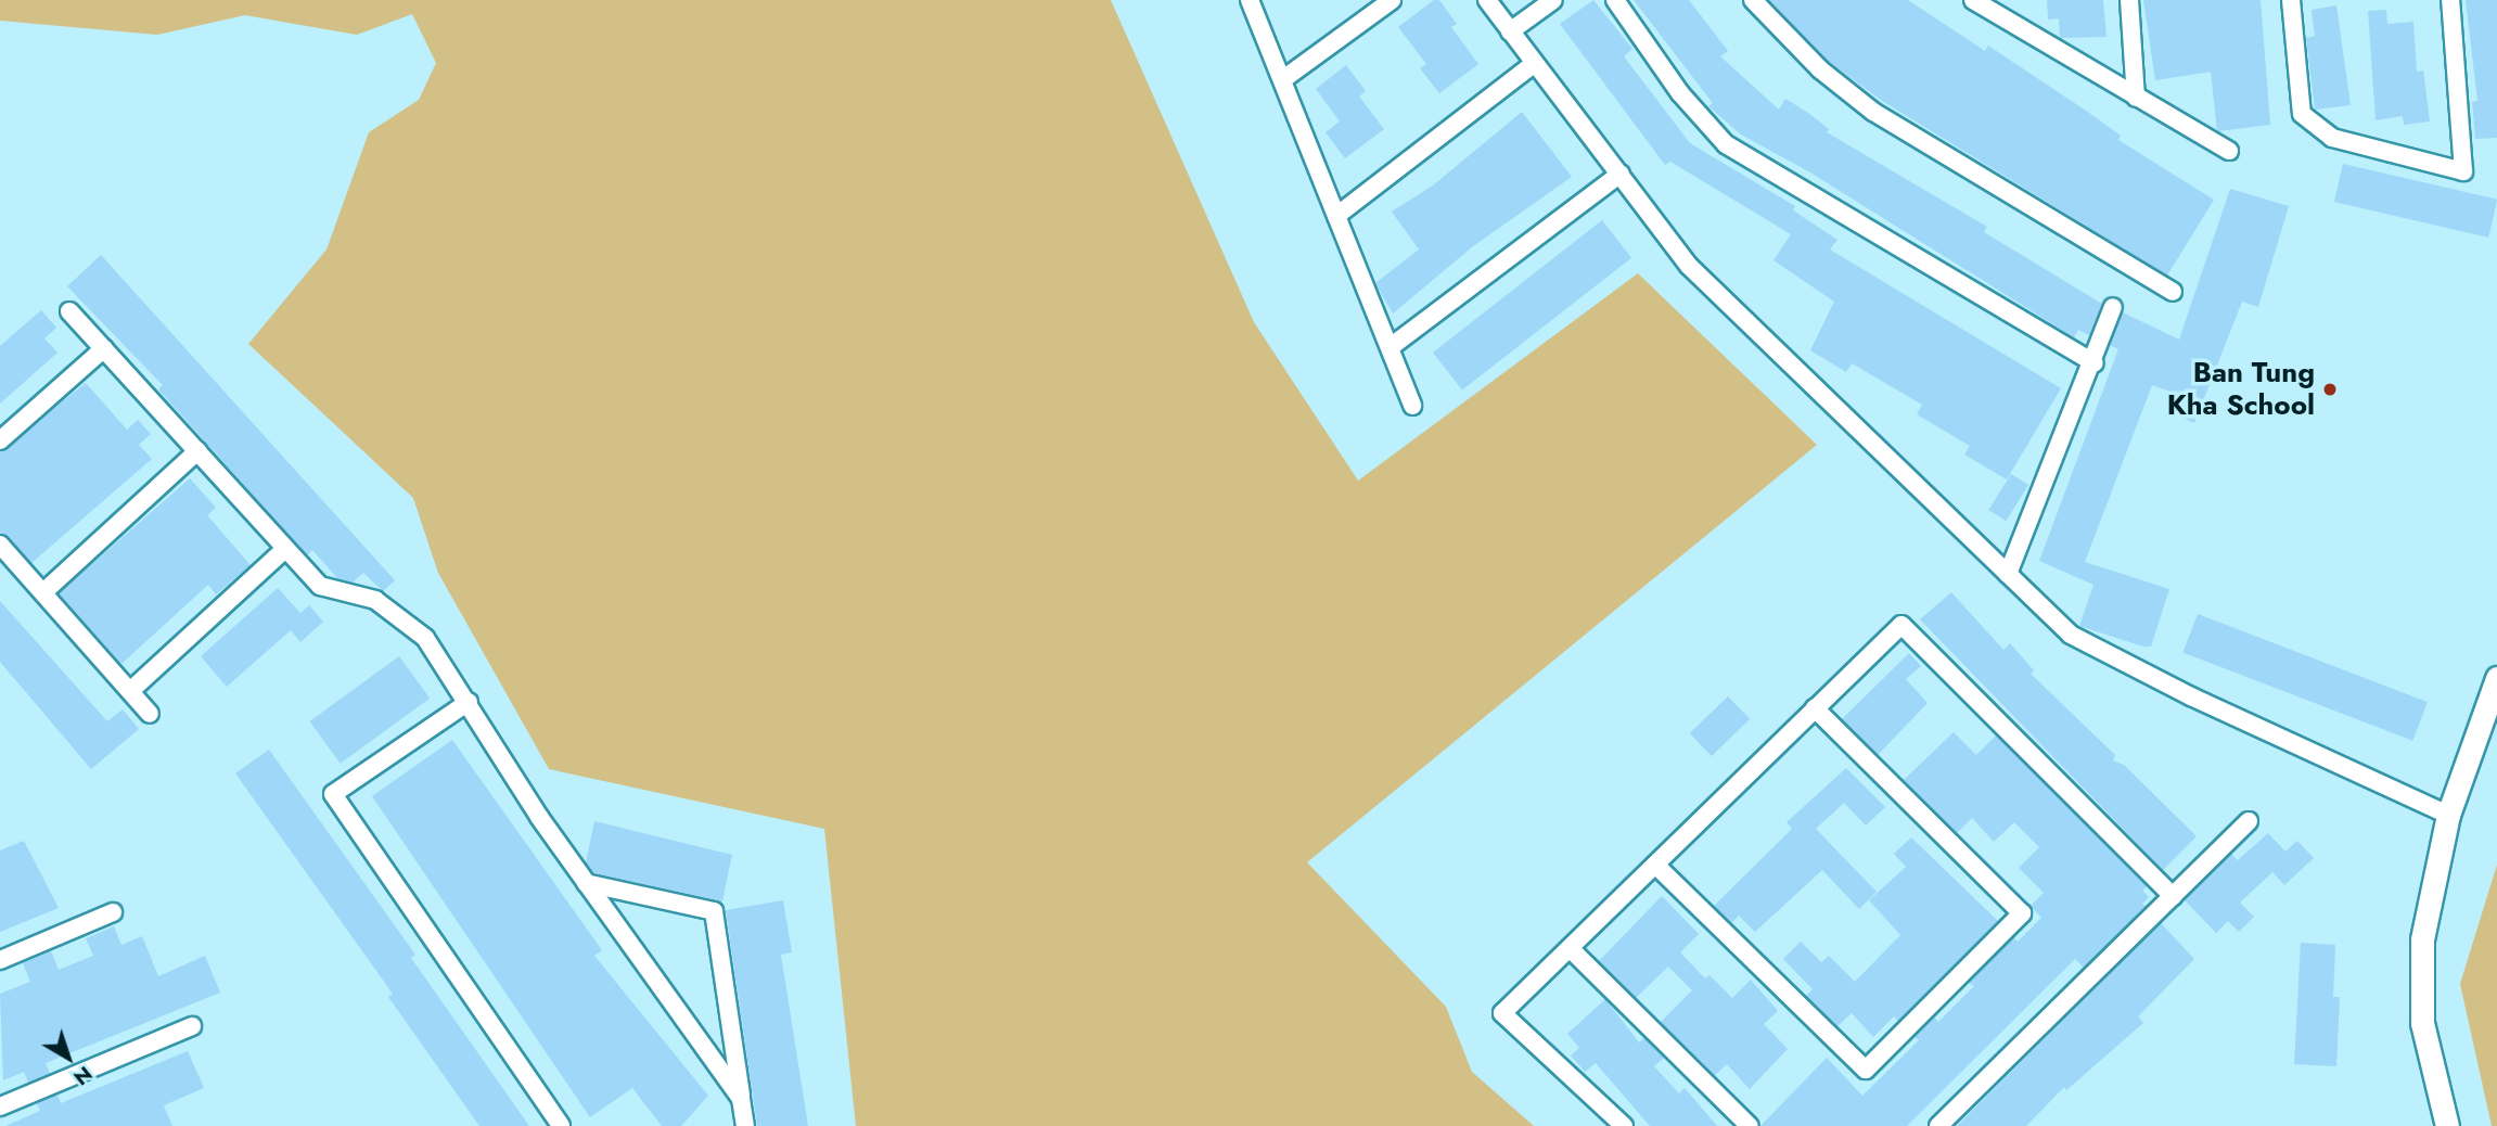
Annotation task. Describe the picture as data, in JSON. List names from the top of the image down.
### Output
{
  "places": ["Ban Tung Kha School"],
  "north": "bottom right"
}
